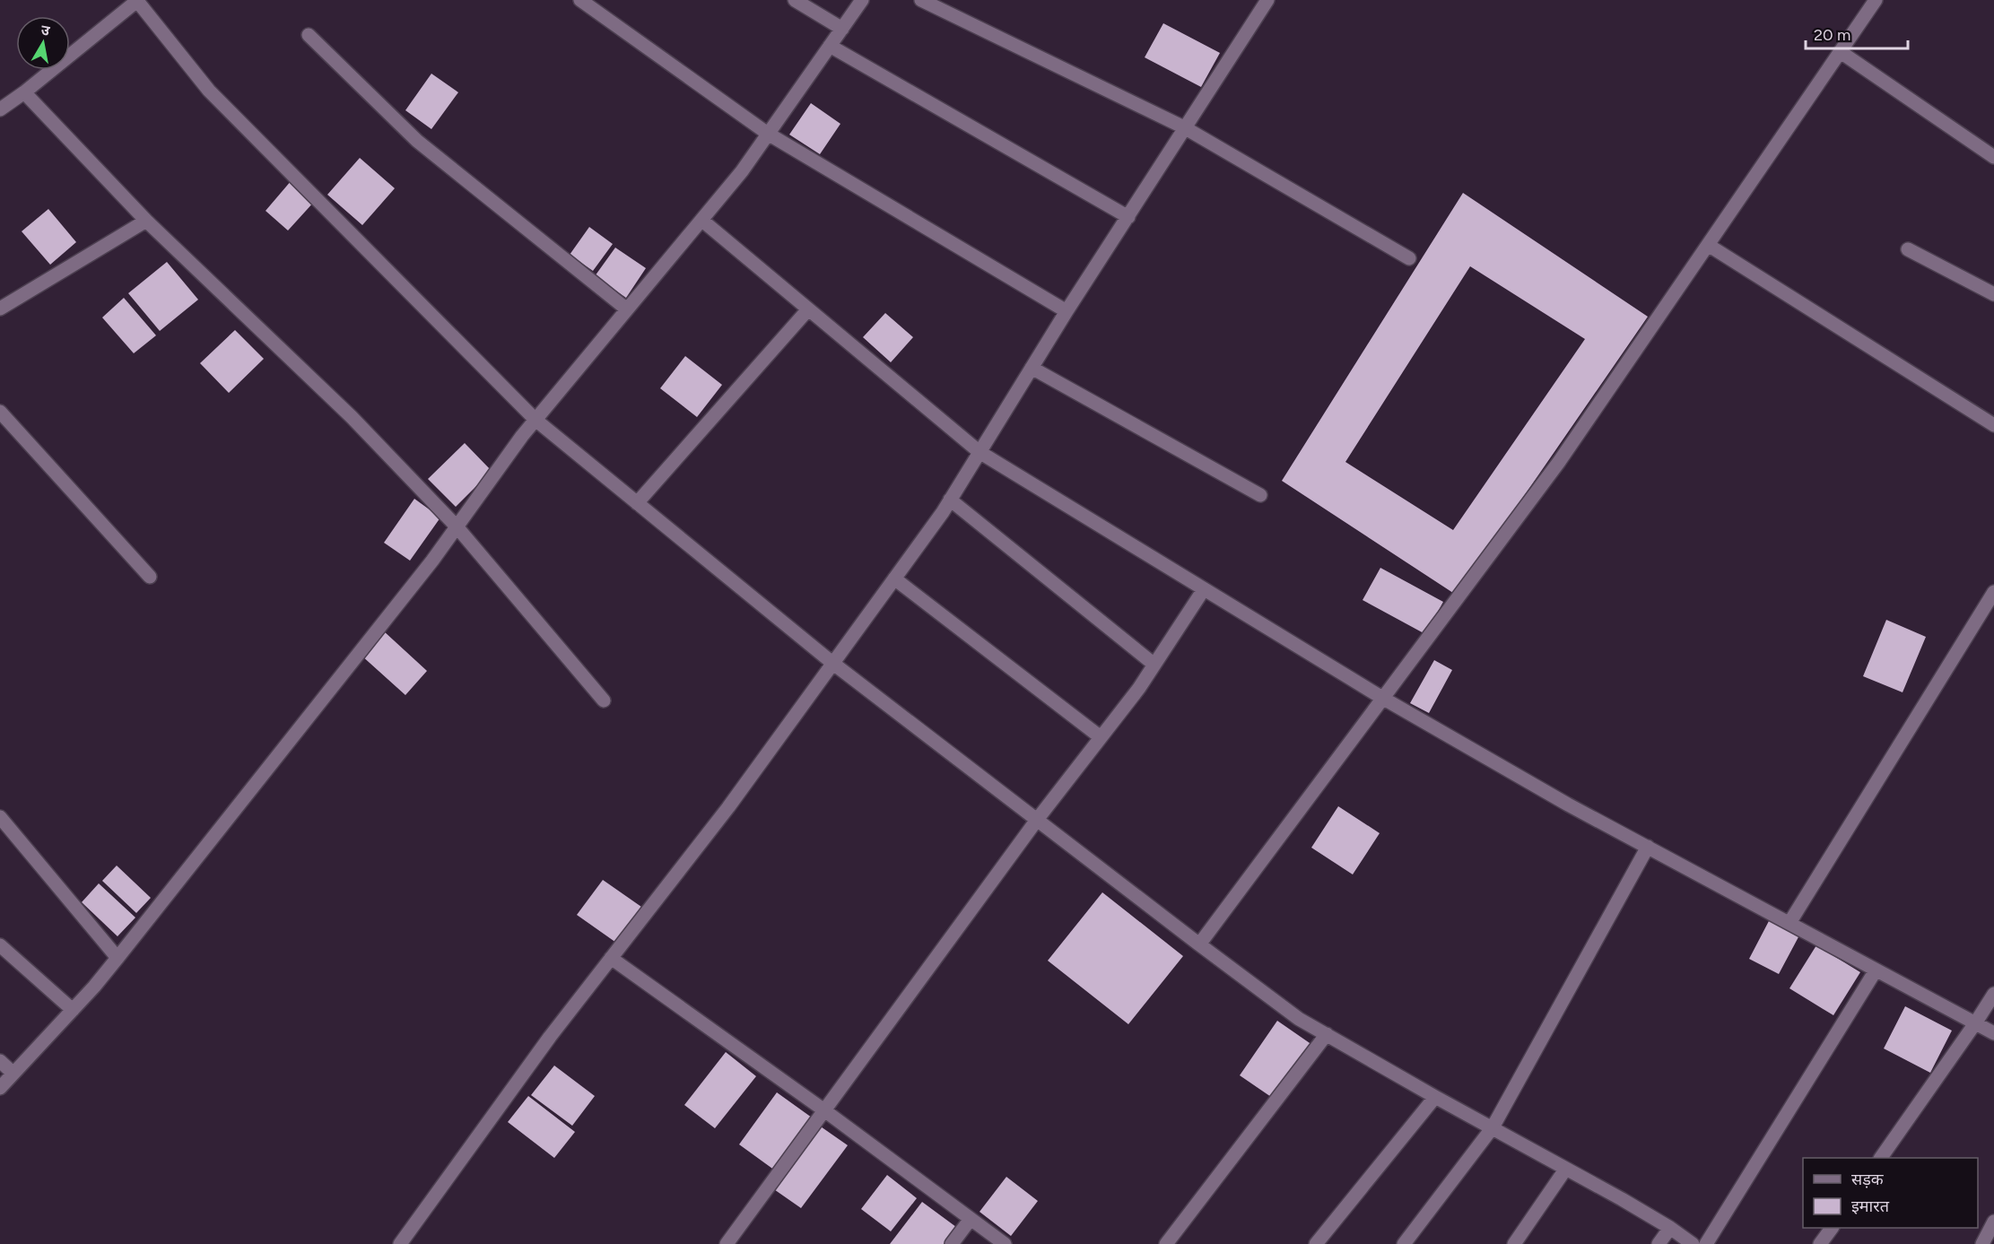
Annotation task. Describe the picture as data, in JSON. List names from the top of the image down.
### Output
{
  "legend": ["सड़क", "इमारत"],
  "scale_bar": "20 m",
  "north": "top"
}
